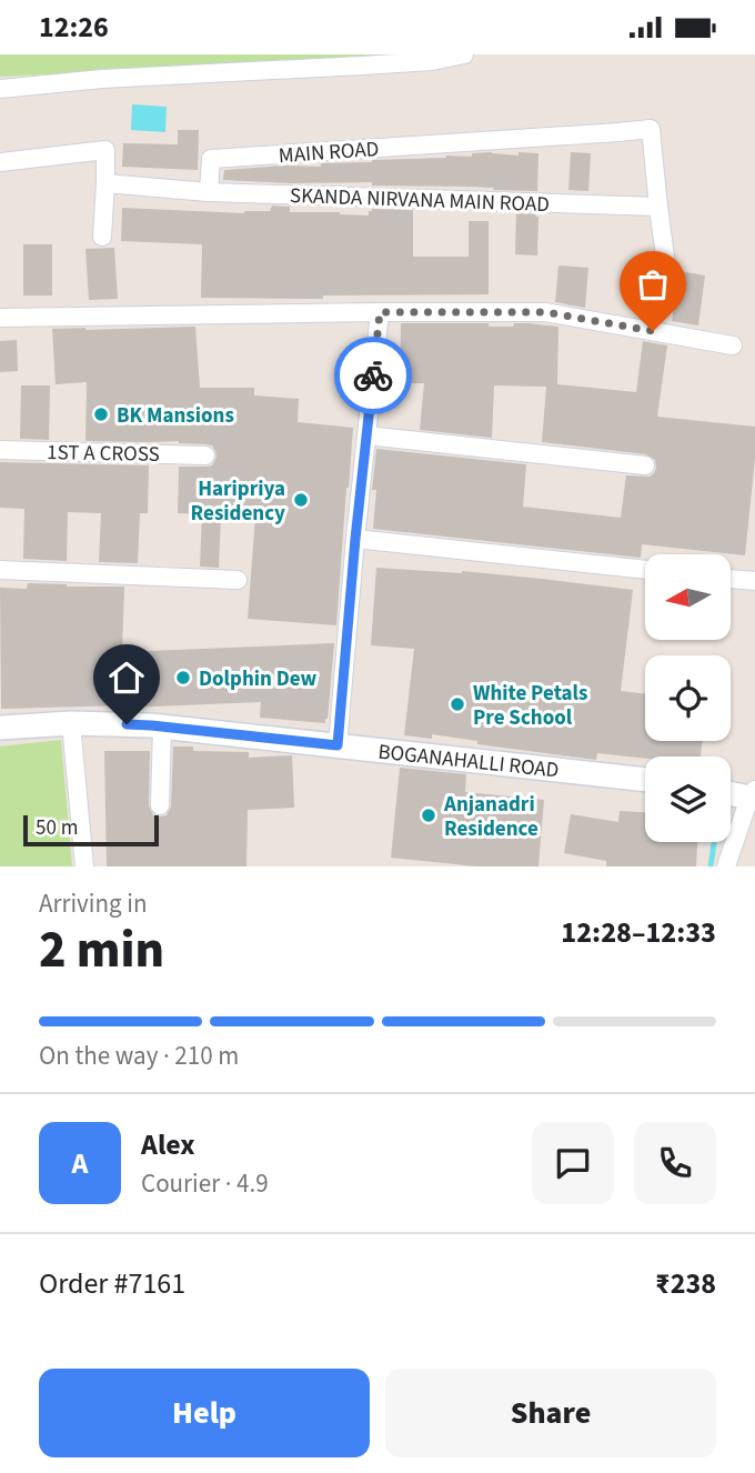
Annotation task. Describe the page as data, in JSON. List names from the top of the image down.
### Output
{
  "streets": {
    "street": [
      "MAIN ROAD",
      "SKANDA NIRVANA MAIN ROAD",
      "1ST A CROSS",
      "BOGANAHALLI ROAD"
    ]
  },
  "crossings": [
    ["MAIN ROAD", "SKANDA NIRVANA MAIN ROAD"]
  ],
  "places": [
    "BK Mansions",
    "Haripriya Residency",
    "Dolphin Dew",
    "White Petals Pre School",
    "Anjanadri Residence"
  ],
  "scale_bar": "50 m",
  "north": "left",
  "page": {
    "status": "12:26",
    "scale": "50 m",
    "heading": ["2 min", "Arriving in", "12:28–12:33"],
    "panel": [
      "Alex",
      "Courier · 4.9",
      "Order #7161",
      "₹238"
    ],
    "bar": "On the way · 210 m",
    "round": "A",
    "buttons": ["Help", "Share"]
  }
}
